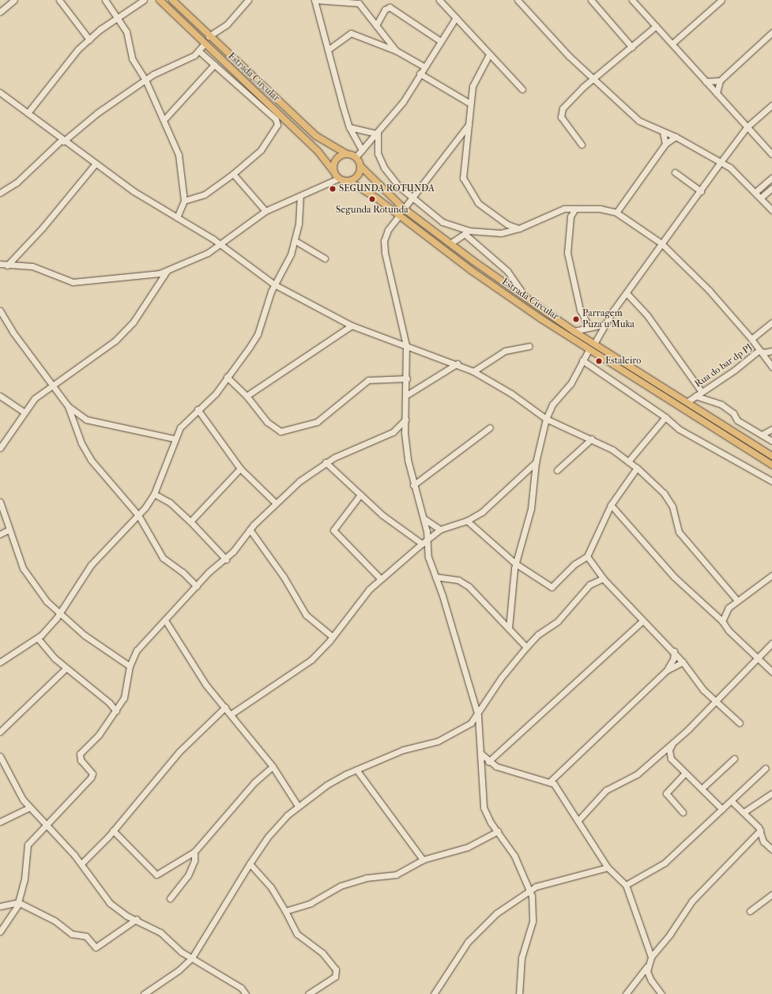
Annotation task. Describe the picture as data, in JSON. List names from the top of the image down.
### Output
{
  "streets": {
    "main road": ["Estrada Circular"],
    "street": ["Rua do bar dp PJ"]
  },
  "crossings": [
    ["Estrada Circular", "Rua do bar dp PJ"]
  ],
  "places": [
    "SEGUNDA ROTUNDA",
    "Segunda Rotunda",
    "Parragem Puza u Muka",
    "Estaleiro"
  ]
}
